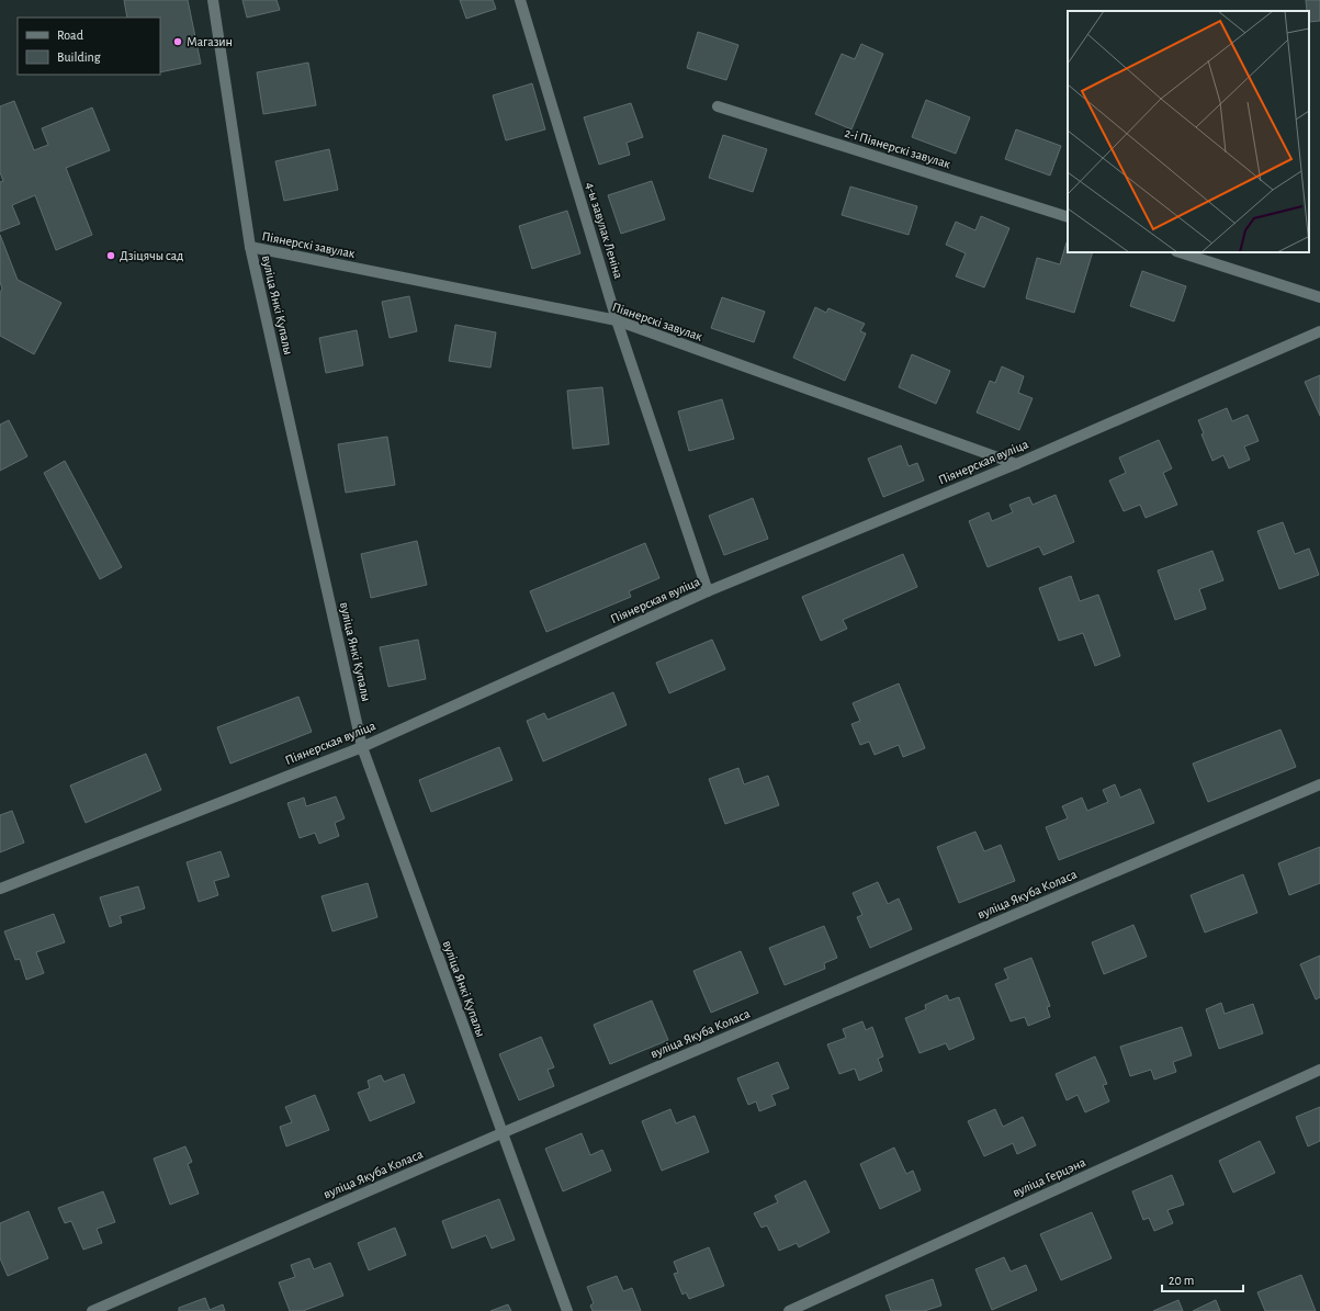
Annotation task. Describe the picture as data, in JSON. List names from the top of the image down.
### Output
{
  "streets": {
    "street": [
      "2-і Піянерскі завулак",
      "4-ы завулак Леніна",
      "Піянерскі завулак",
      "вуліца Янкі Купалы",
      "Піянерская вуліца",
      "вуліца Якуба Коласа",
      "вуліца Герцэна"
    ]
  },
  "crossings": [
    ["4-ы завулак Леніна", "Піянерскі завулак"],
    ["4-ы завулак Леніна", "Піянерская вуліца"],
    ["Піянерскі завулак", "вуліца Янкі Купалы"],
    ["Піянерскі завулак", "Піянерская вуліца"],
    ["вуліца Янкі Купалы", "Піянерская вуліца"],
    ["вуліца Янкі Купалы", "вуліца Якуба Коласа"]
  ],
  "places": ["Магазин", "Дзіцячы сад"],
  "legend": ["Road", "Building"],
  "scale_bar": "20 m"
}
